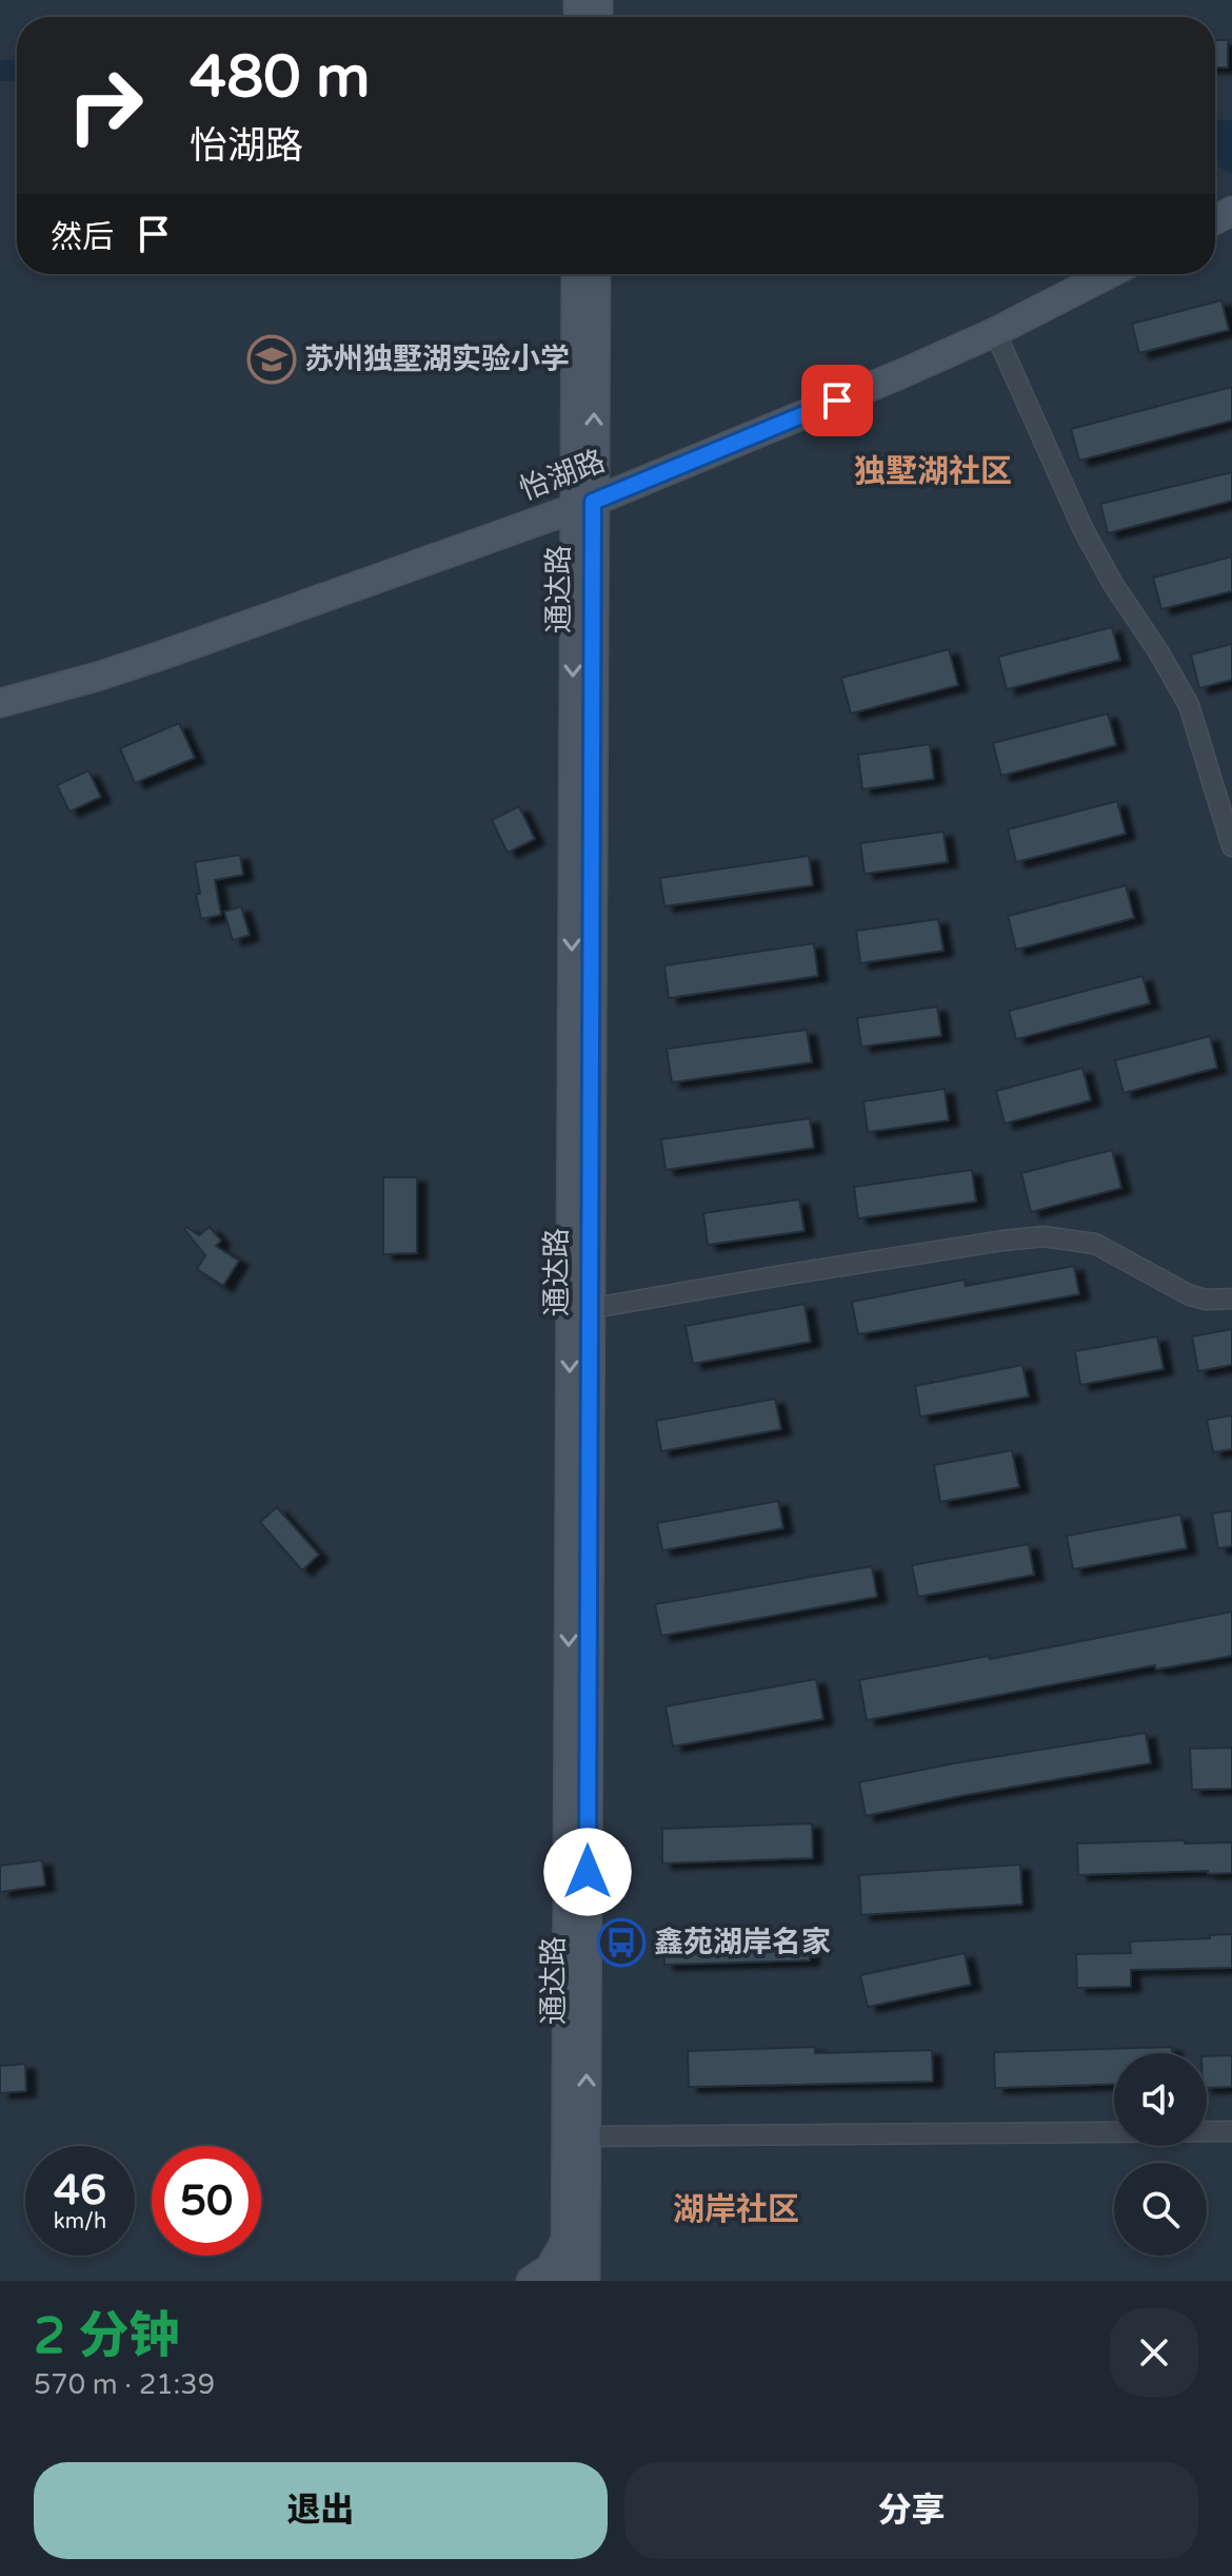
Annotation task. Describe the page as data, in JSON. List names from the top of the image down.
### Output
{
  "streets": {
    "main road": ["怡湖路", "通达路"]
  },
  "crossings": [
    ["怡湖路", "通达路"]
  ],
  "districts": ["独墅湖社区", "湖岸社区"],
  "places": {
    "school or university": ["苏州独墅湖实验小学"],
    "bus stop": ["鑫苑湖岸名家"]
  },
  "page": {
    "turn": ["480 m", "怡湖路"],
    "then": "然后",
    "speed": "46 km/h",
    "limit": "50",
    "heading": ["2 分钟", "570 m · 21:39"],
    "buttons": ["退出", "分享"]
  }
}
